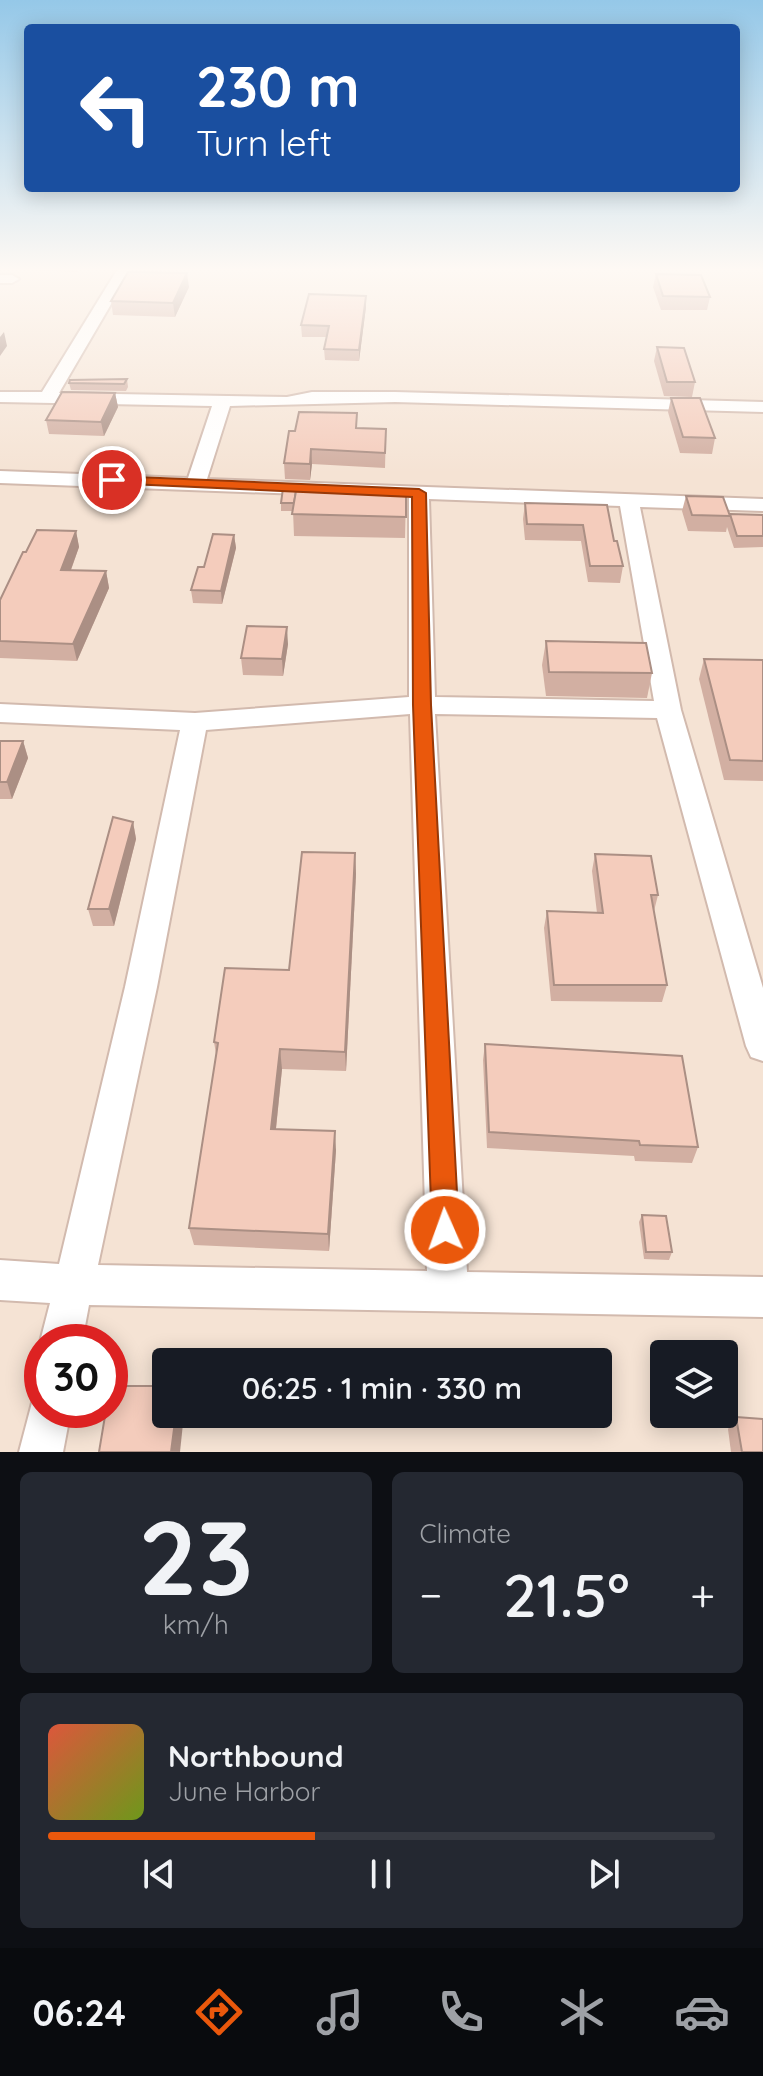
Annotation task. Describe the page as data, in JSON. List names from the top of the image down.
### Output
{
  "page": {
    "turn": ["230 m", "Turn left"],
    "limit": "30",
    "trip": "06:25 · 1 min · 330 m",
    "tile": [
      ["23", "km/h"],
      "Climate"
    ],
    "heat": ["−", "21.5°", "+"],
    "song": ["Northbound", "June Harbor"],
    "tabs": "06:24"
  }
}
